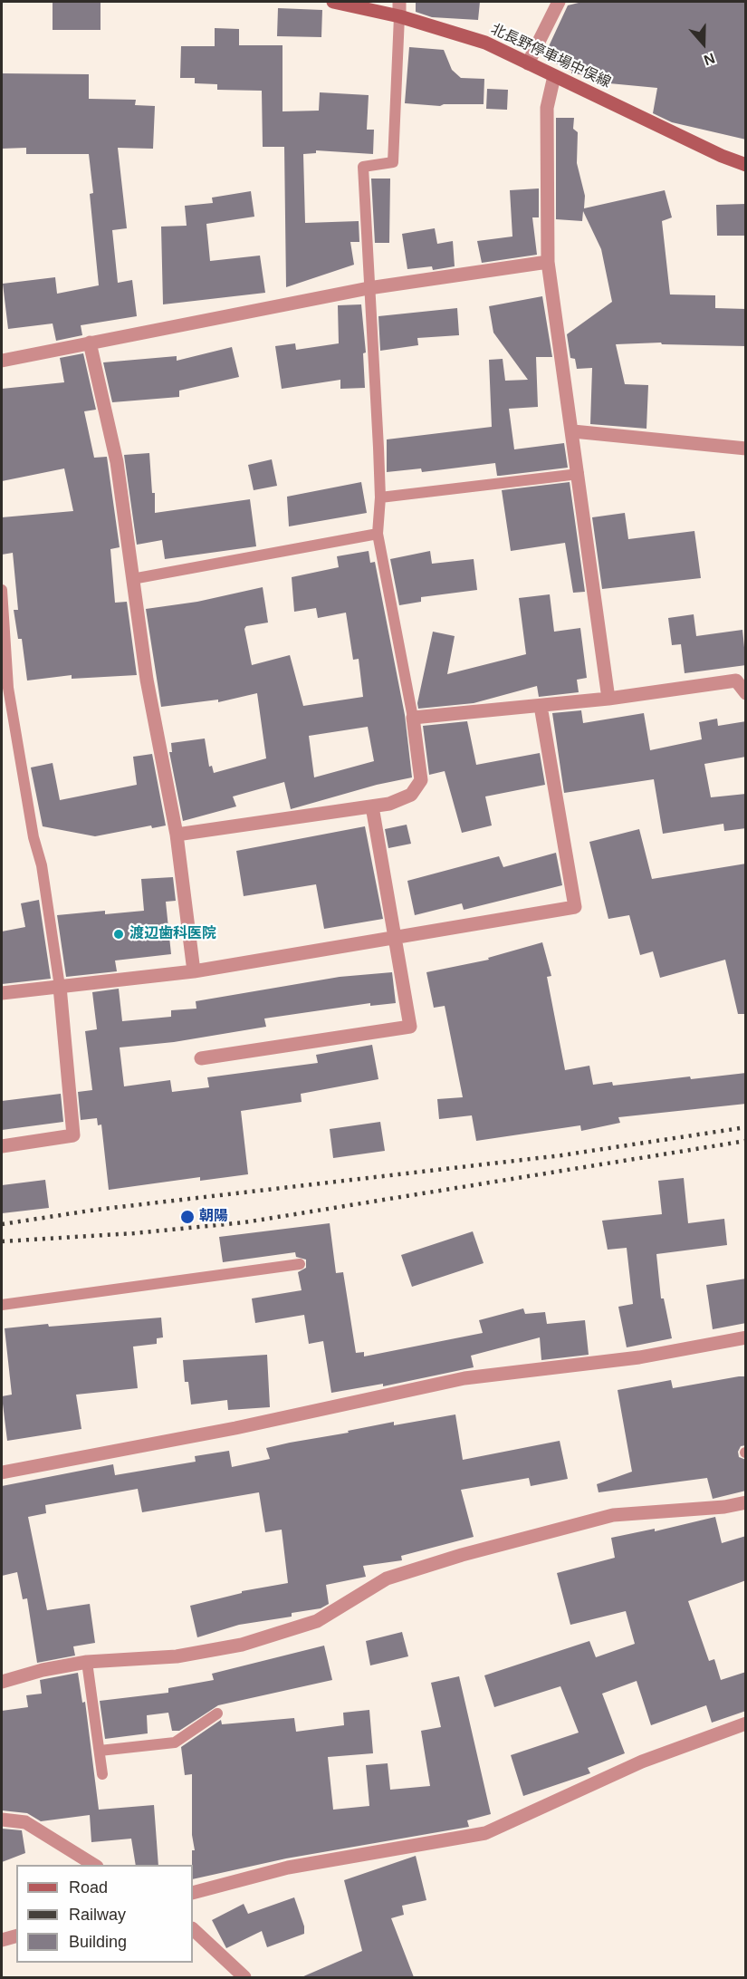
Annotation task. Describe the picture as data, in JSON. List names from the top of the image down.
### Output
{
  "streets": {
    "main road": ["北長野停車場中俣線"]
  },
  "places": ["渡辺歯科医院", "朝陽"],
  "legend": ["Road", "Railway", "Building"],
  "north": "bottom"
}
